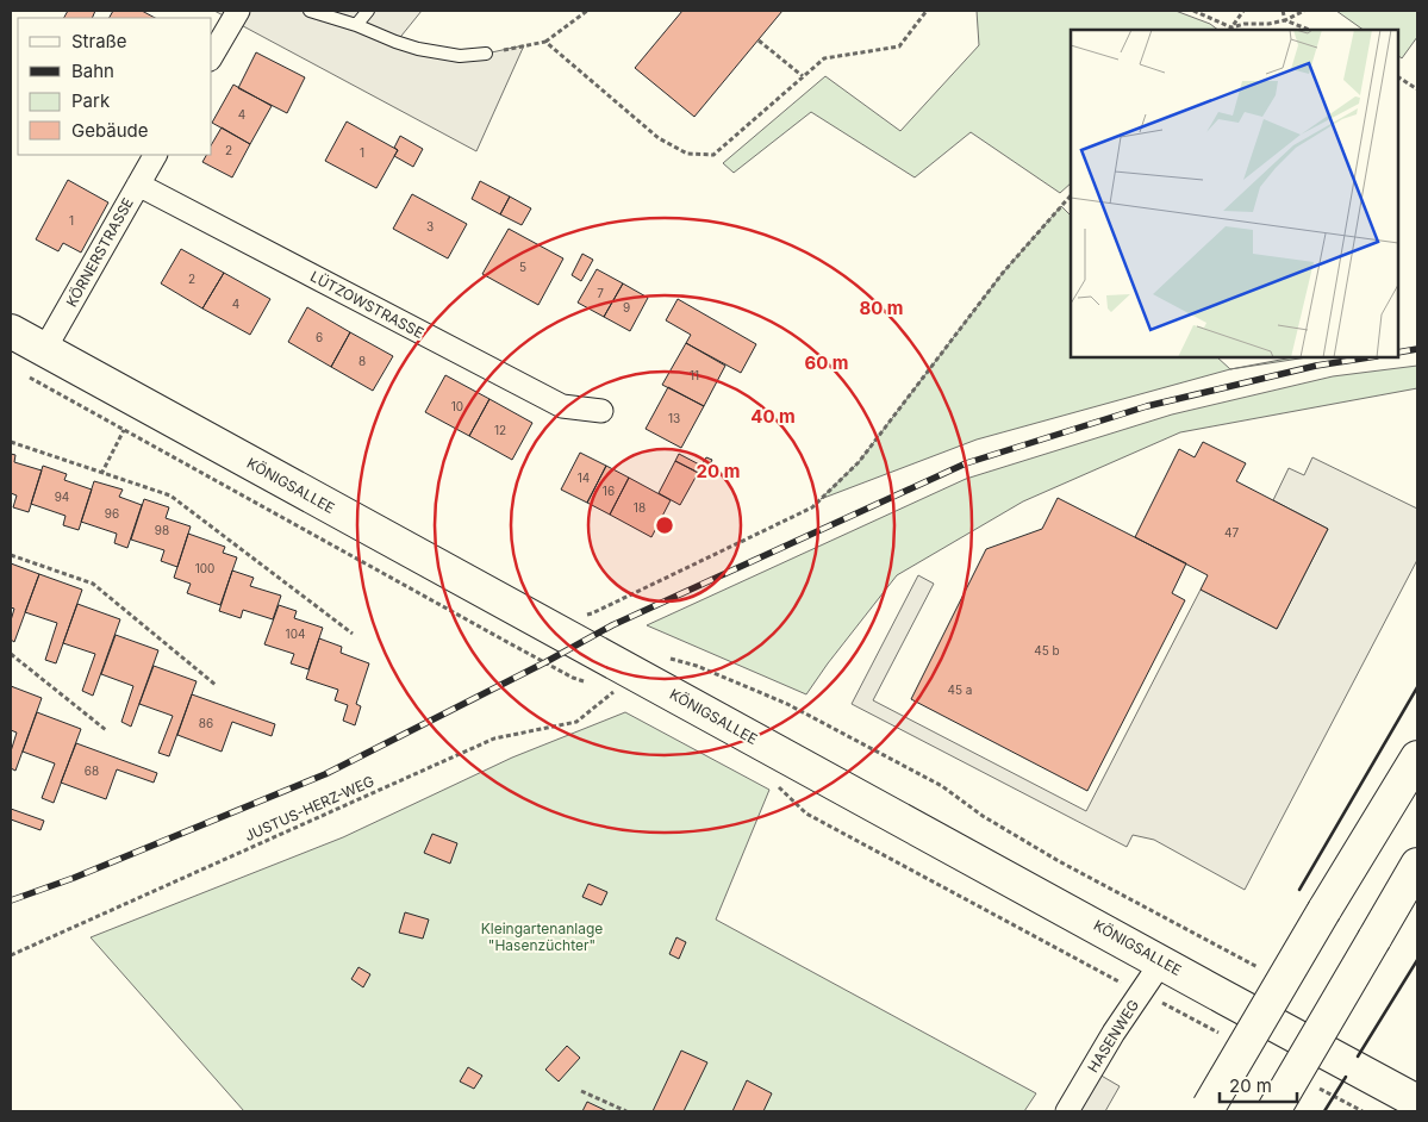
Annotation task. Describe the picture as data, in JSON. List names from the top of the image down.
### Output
{
  "streets": {
    "main road": ["KÖNIGSALLEE"],
    "street": ["KÖRNERSTRASSE", "LÜTZOWSTRASSE", "HASENWEG"],
    "path": ["JUSTUS-HERZ-WEG"]
  },
  "crossings": [
    ["KÖRNERSTRASSE", "LÜTZOWSTRASSE"],
    ["KÖRNERSTRASSE", "KÖNIGSALLEE"],
    ["KÖNIGSALLEE", "HASENWEG"]
  ],
  "parks": ["Kleingartenanlage \"Hasenzüchter\""],
  "house_numbers": [
    "4",
    "2",
    "1",
    "1",
    "3",
    "5",
    "2",
    "7",
    "4",
    "9",
    "6",
    "8",
    "11",
    "10",
    "13",
    "12",
    "14",
    "16",
    "94",
    "18",
    "96",
    "98",
    "47",
    "100",
    "104",
    "45 b",
    "45 a",
    "86",
    "68"
  ],
  "legend": [
    "Straße",
    "Bahn",
    "Park",
    "Gebäude"
  ],
  "scale_bar": "20 m",
  "rings": [
    "80 m",
    "60 m",
    "40 m",
    "20 m"
  ]
}
